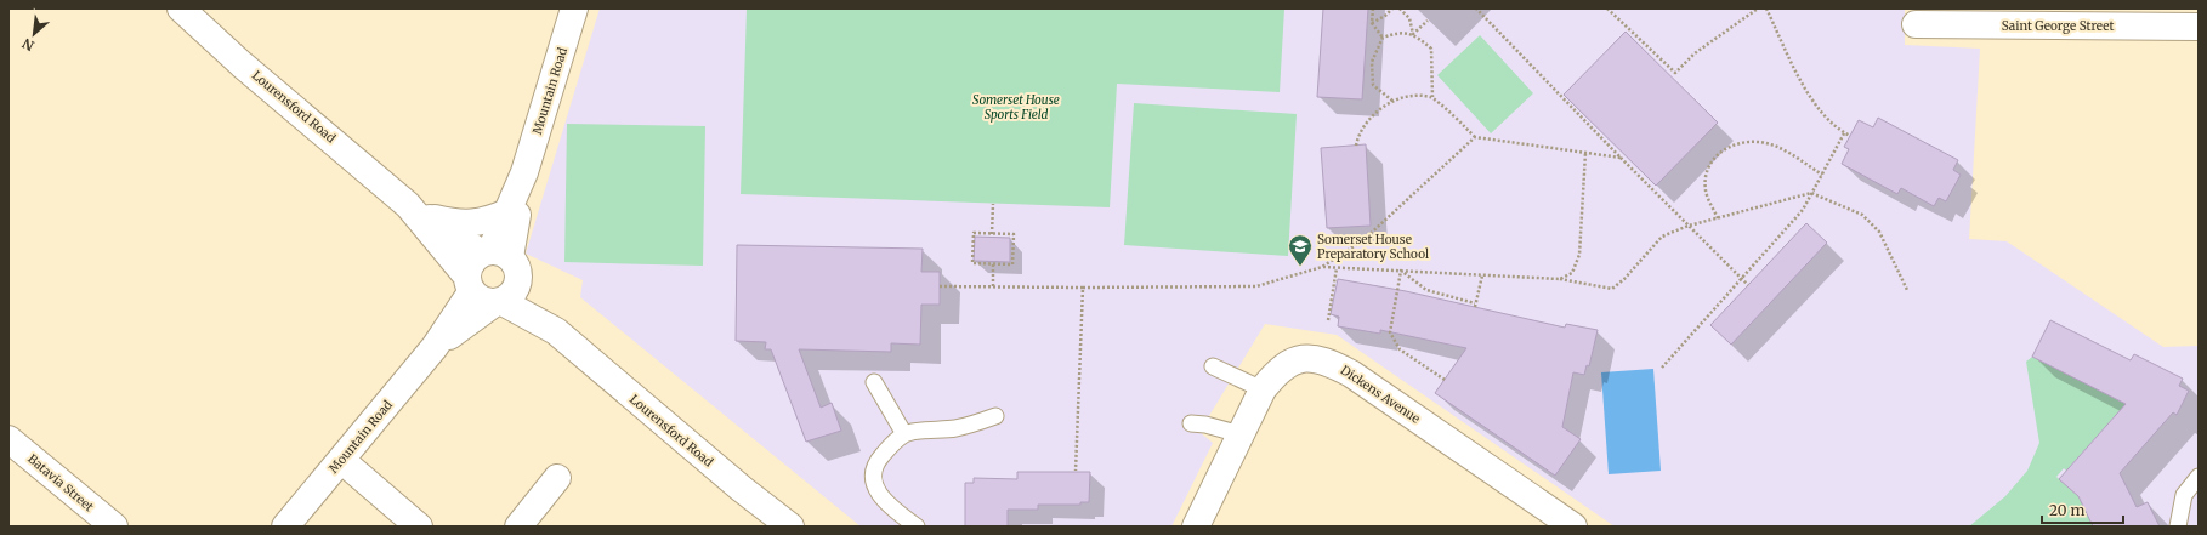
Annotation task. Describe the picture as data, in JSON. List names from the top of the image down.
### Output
{
  "streets": {
    "street": [
      "Saint George Street",
      "Mountain Road",
      "Lourensford Road",
      "Dickens Avenue",
      "Batavia Street"
    ]
  },
  "crossings": [
    ["Mountain Road", "Lourensford Road"]
  ],
  "parks": ["Somerset House Sports Field"],
  "places": {
    "school or university": ["Somerset House Preparatory School"]
  },
  "scale_bar": "20 m",
  "north": "bottom left"
}
